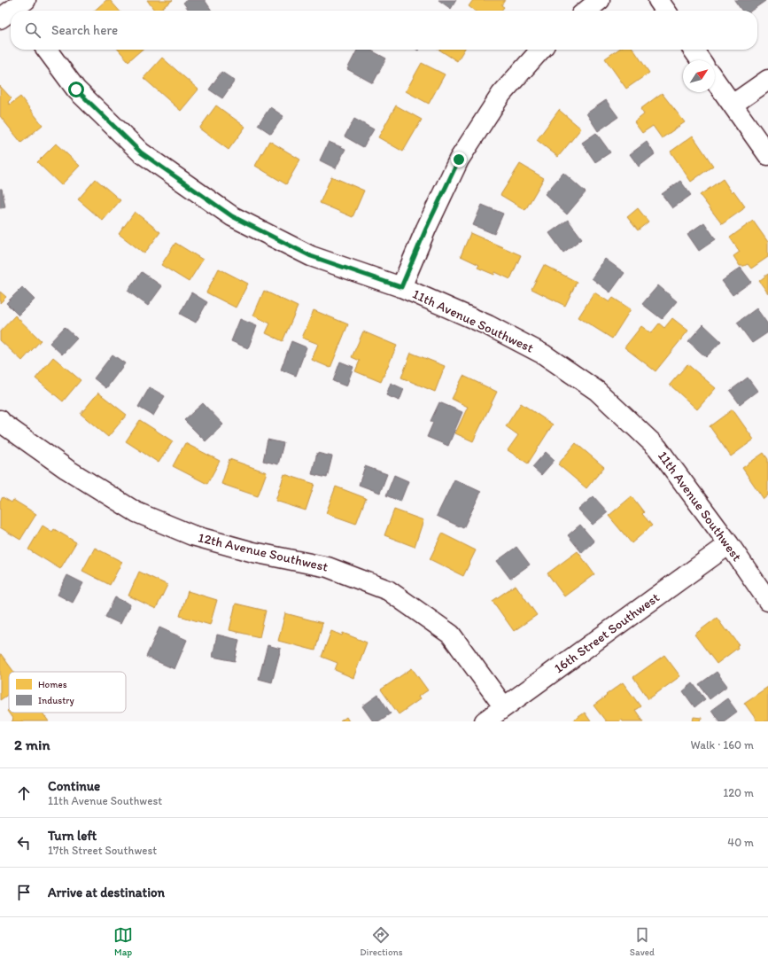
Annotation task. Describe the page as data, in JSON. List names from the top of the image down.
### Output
{
  "streets": {
    "street": ["11th Avenue Southwest", "12th Avenue Southwest", "16th Street Southwest"]
  },
  "crossings": [
    ["11th Avenue Southwest", "16th Street Southwest"],
    ["12th Avenue Southwest", "16th Street Southwest"]
  ],
  "legend": ["Homes", "Industry"],
  "north": "top right",
  "page": {
    "search": "Search here",
    "heading": ["2 min", "Walk · 160 m"],
    "list": [
      ["Continue", "11th Avenue Southwest", "120 m"],
      ["Turn left", "17th Street Southwest", "40 m"],
      "Arrive at destination"
    ],
    "nav": ["Map", "Directions", "Saved"]
  }
}
